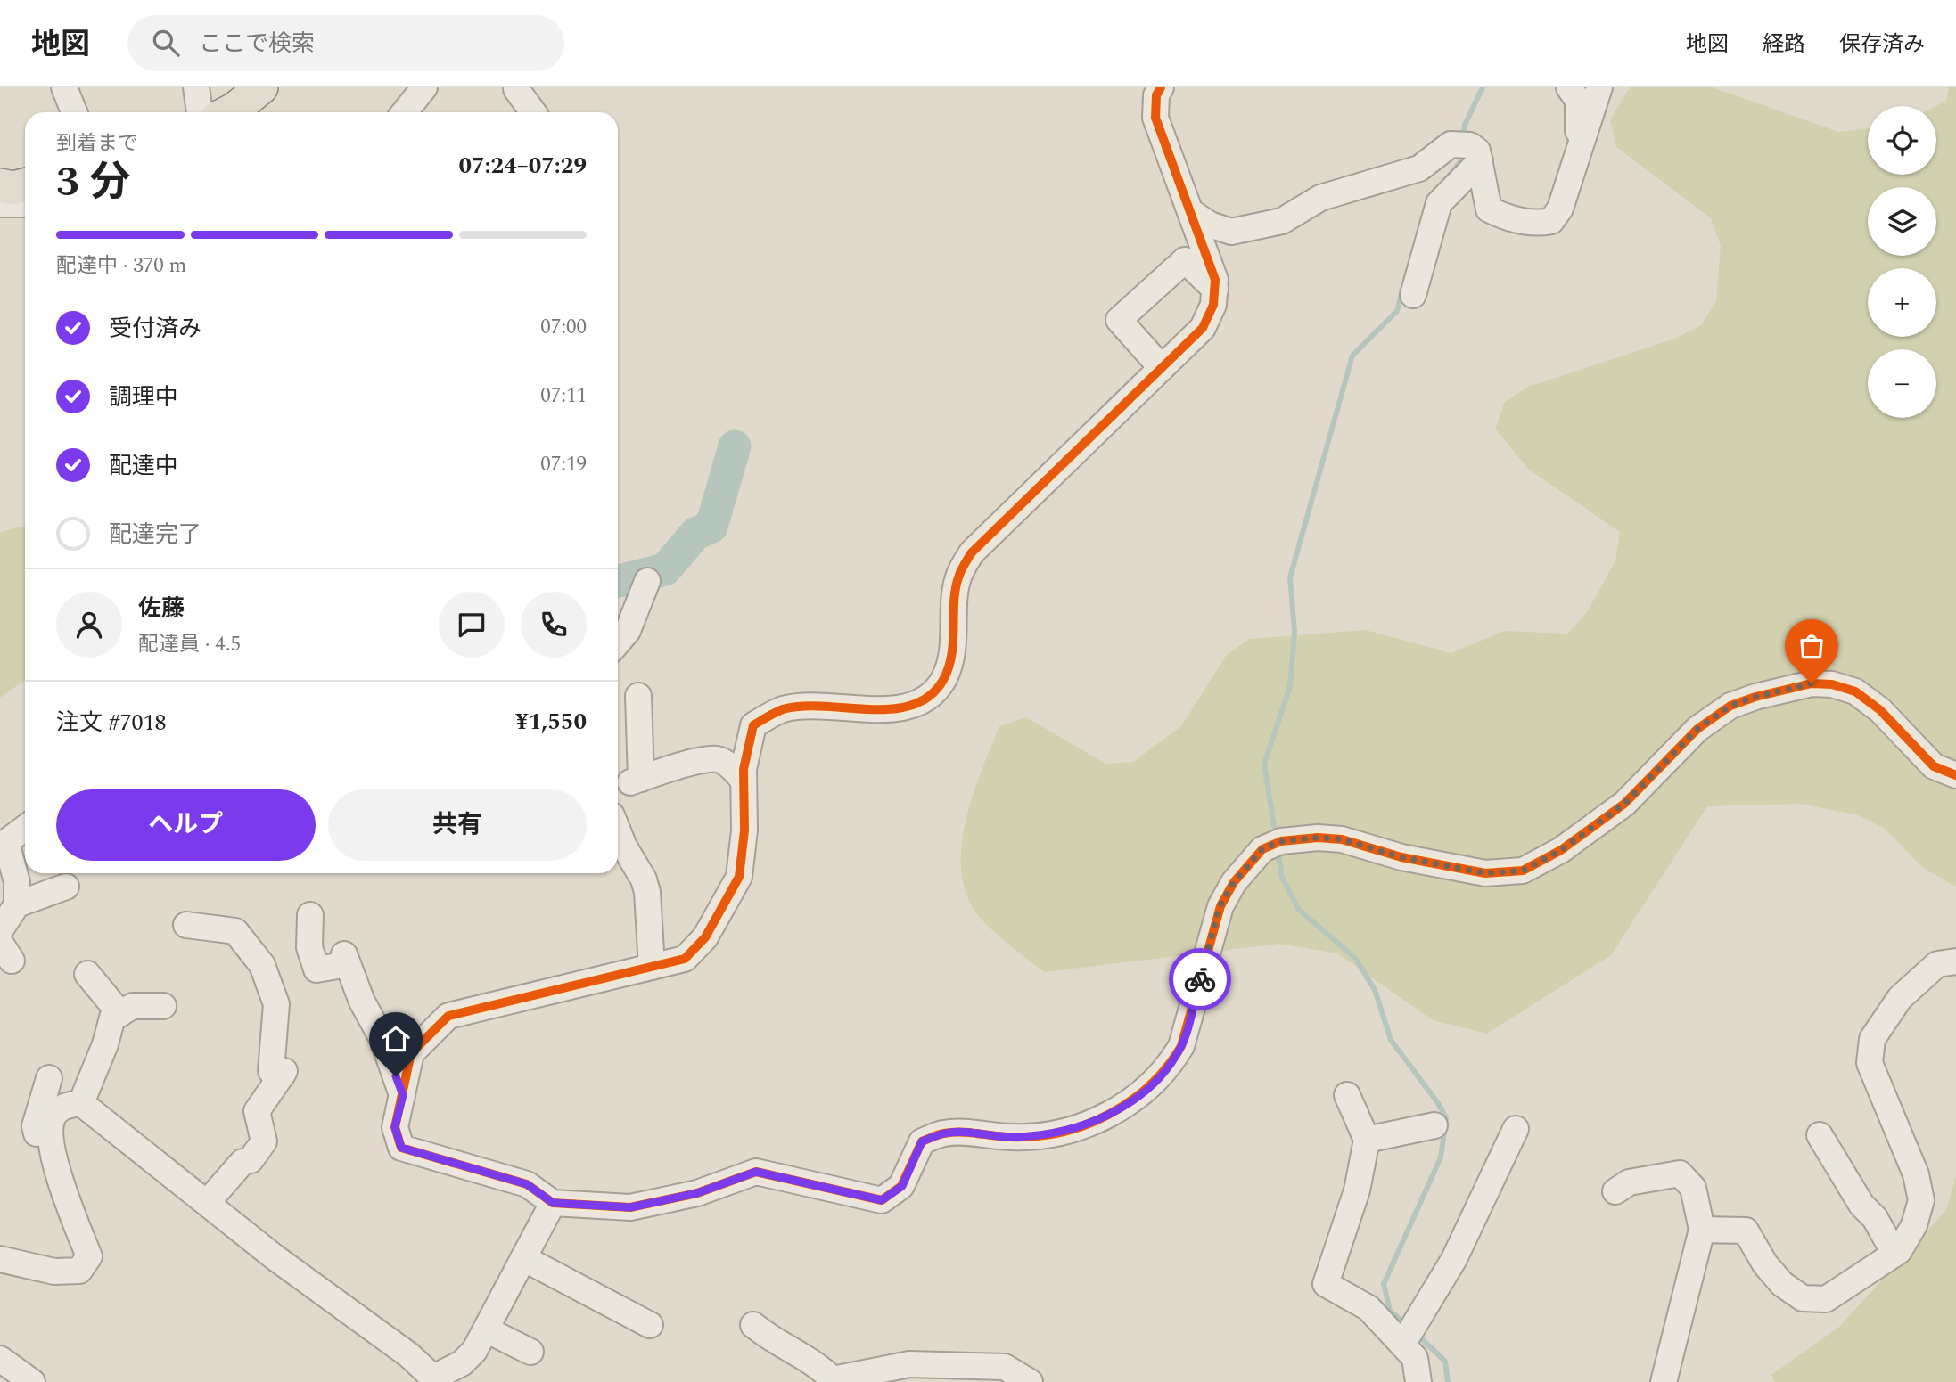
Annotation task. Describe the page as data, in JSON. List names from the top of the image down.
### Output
{
  "page": {
    "header": "地図",
    "search": "ここで検索",
    "nav": ["地図", "経路", "保存済み"],
    "map_buttons": ["+", "−"],
    "heading": ["3 分", "到着まで", "07:24–07:29"],
    "panel": [
      "佐藤",
      "配達員 · 4.5",
      "注文 #7018",
      "¥1,550"
    ],
    "bar": "配達中 · 370 m",
    "list": [
      ["受付済み", "07:00"],
      ["調理中", "07:11"],
      ["配達中", "07:19"],
      "配達完了"
    ],
    "buttons": ["ヘルプ", "共有"]
  }
}
